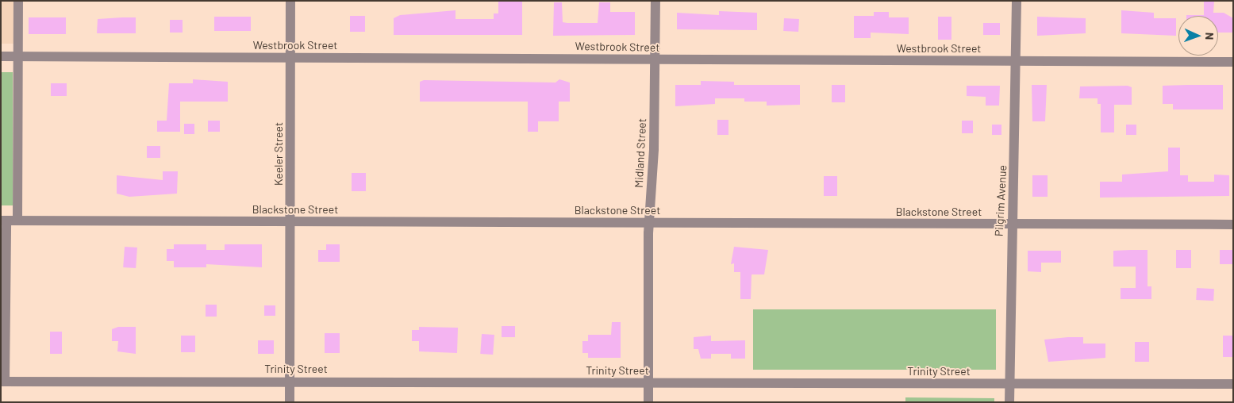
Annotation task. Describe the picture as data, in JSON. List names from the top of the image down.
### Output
{
  "streets": {
    "street": [
      "Westbrook Street",
      "Midland Street",
      "Keeler Street",
      "Pilgrim Avenue",
      "Blackstone Street",
      "Trinity Street"
    ]
  },
  "crossings": [
    ["Westbrook Street", "Midland Street"],
    ["Westbrook Street", "Keeler Street"],
    ["Westbrook Street", "Pilgrim Avenue"],
    ["Midland Street", "Blackstone Street"],
    ["Midland Street", "Trinity Street"],
    ["Keeler Street", "Blackstone Street"],
    ["Keeler Street", "Trinity Street"],
    ["Pilgrim Avenue", "Blackstone Street"],
    ["Pilgrim Avenue", "Trinity Street"]
  ],
  "north": "right"
}
